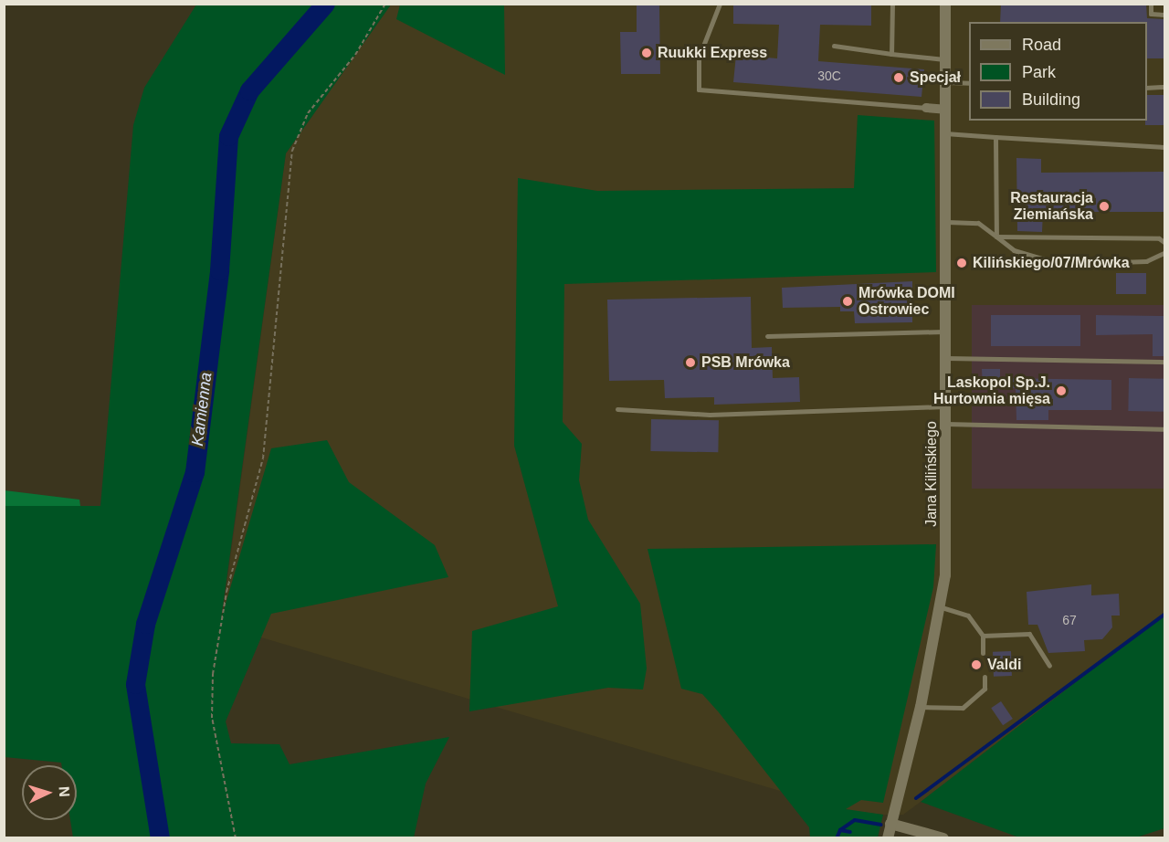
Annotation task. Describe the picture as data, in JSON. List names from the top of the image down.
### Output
{
  "streets": {
    "street": ["Jana Kilińskiego"]
  },
  "water": ["Kamienna"],
  "places": [
    "Ruukki Express",
    "Specjał",
    "Restauracja Ziemiańska",
    "Kilińskiego/07/Mrówka",
    "Mrówka DOMI Ostrowiec",
    "PSB Mrówka",
    "Laskopol Sp.J. Hurtownia mięsa",
    "Valdi"
  ],
  "house_numbers": ["30C", "67"],
  "legend": ["Road", "Park", "Building"],
  "north": "right"
}
